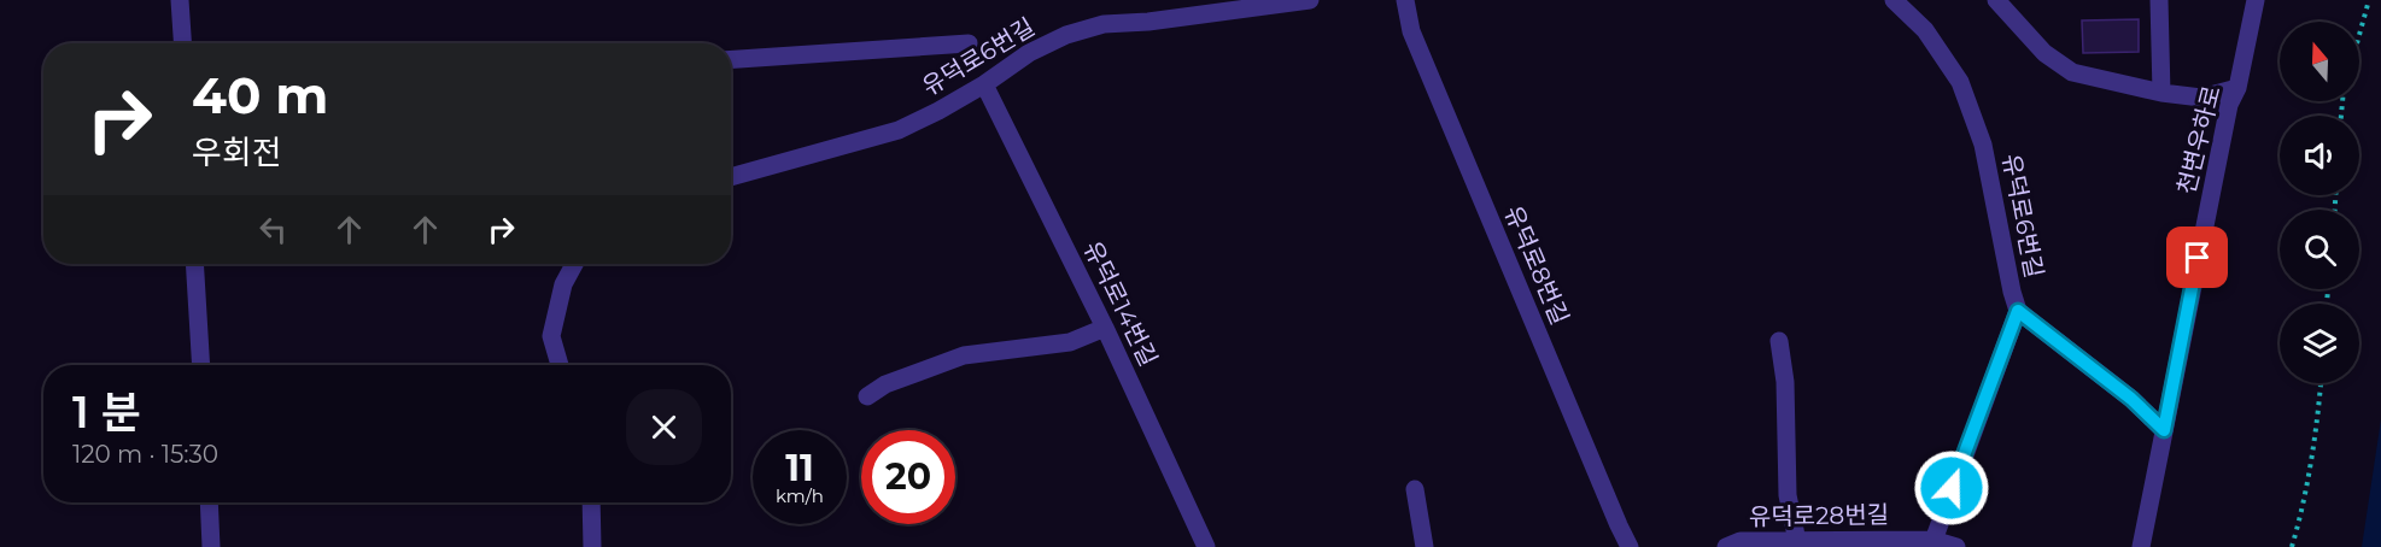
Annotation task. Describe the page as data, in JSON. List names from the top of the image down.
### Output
{
  "streets": {
    "street": [
      "유덕로6번길",
      "천변우하로",
      "유덕로8번길",
      "유덕로14번길",
      "유덕로28번길"
    ]
  },
  "crossings": [
    ["유덕로6번길", "유덕로14번길"],
    ["유덕로6번길", "유덕로28번길"]
  ],
  "north": "top",
  "page": {
    "turn": ["40 m", "우회전"],
    "heading": ["1 분", "120 m · 15:30"],
    "speed": "11 km/h",
    "limit": "20"
  }
}
